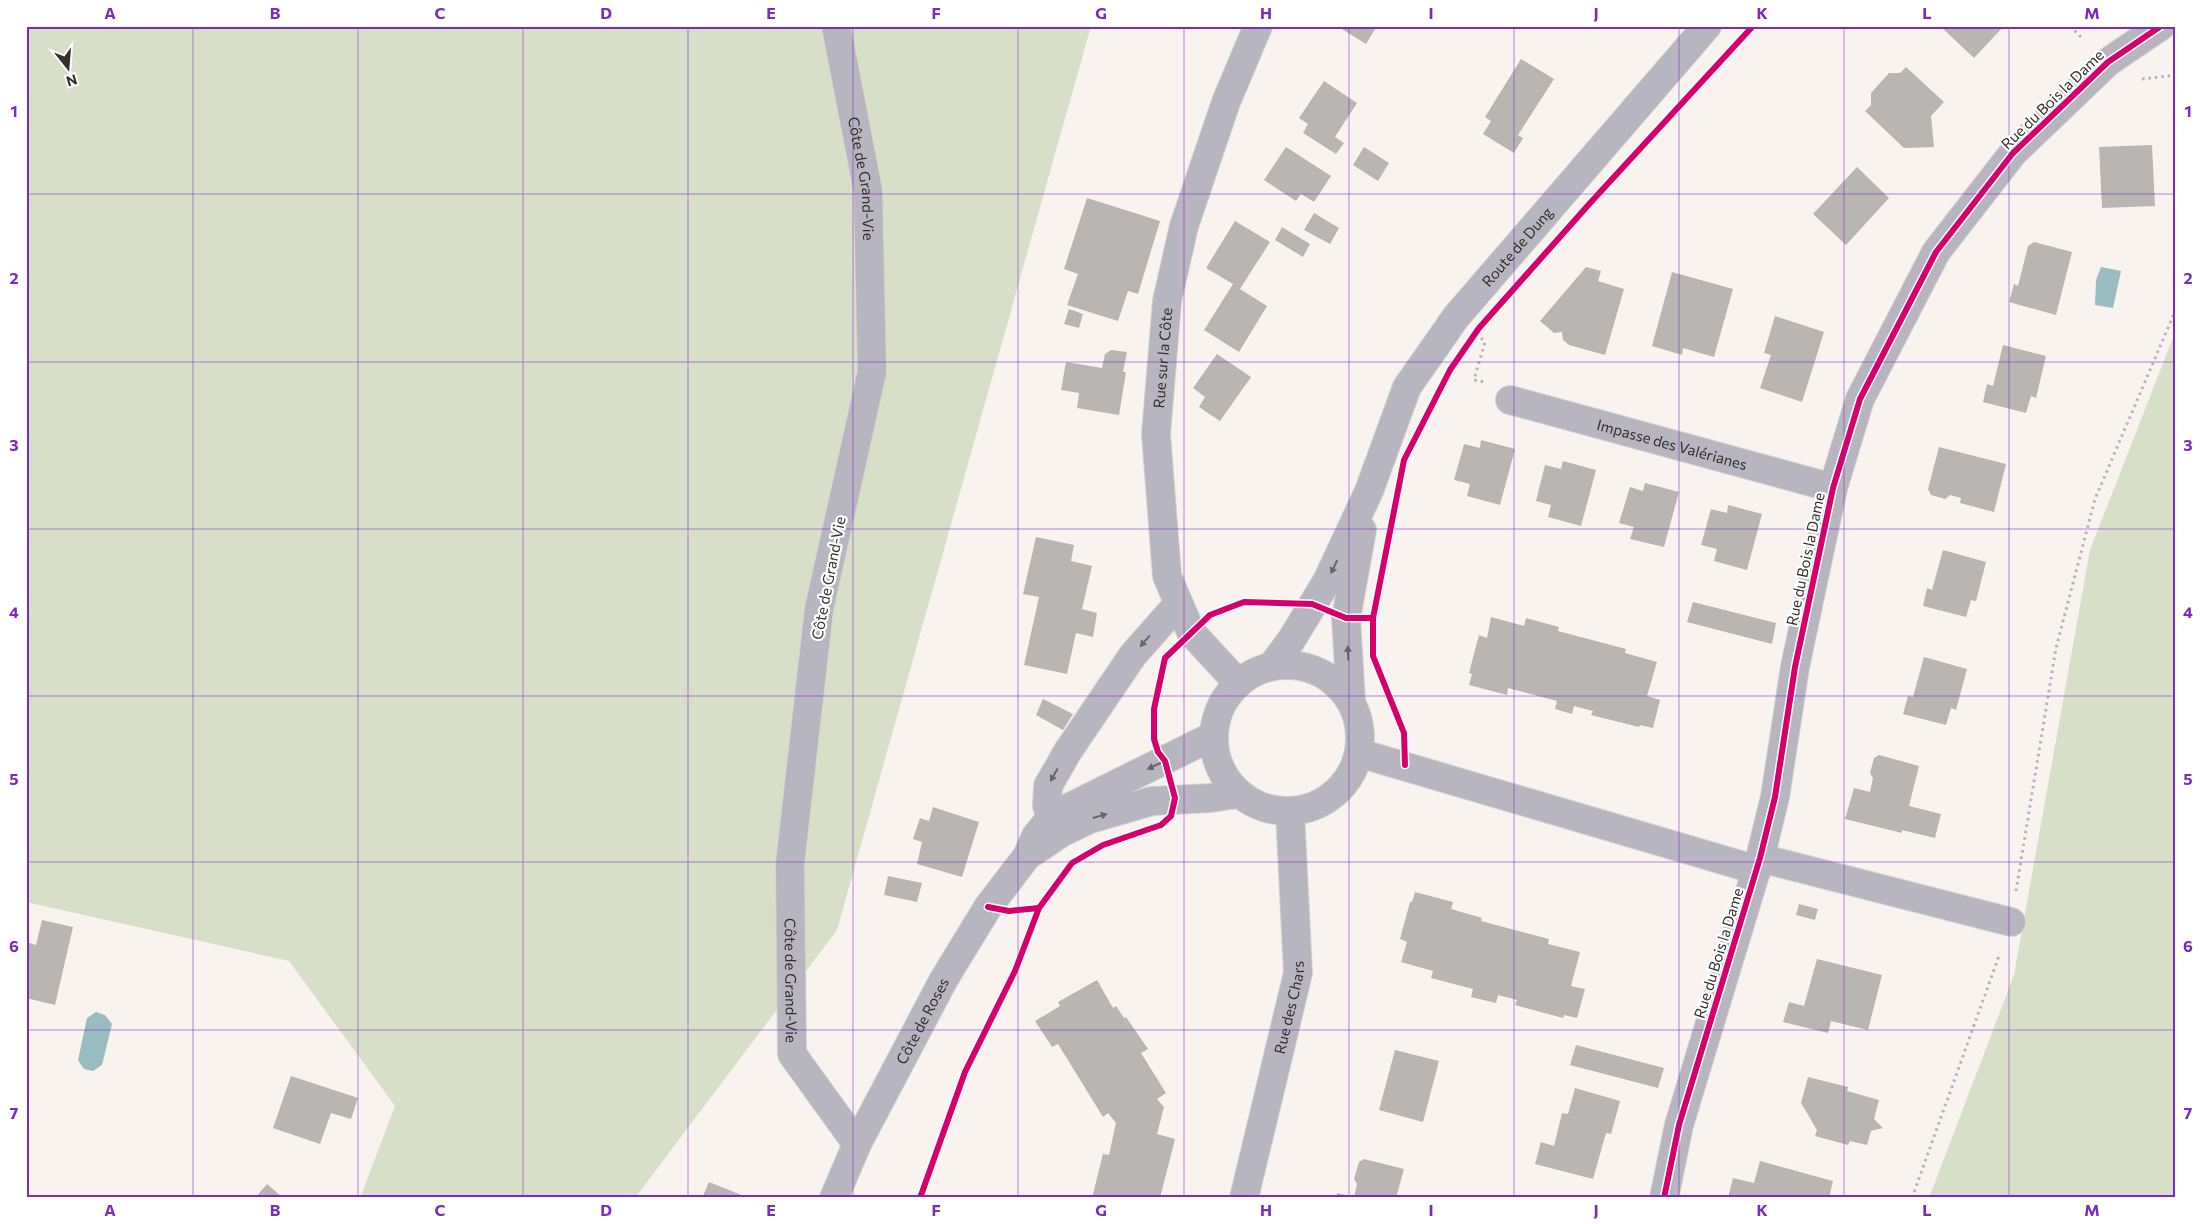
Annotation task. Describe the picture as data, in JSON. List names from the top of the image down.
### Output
{
  "streets": {
    "street": [
      "Rue du Bois la Dame",
      "Côte de Grand-Vie",
      "Route de Dung",
      "Rue sur la Côte",
      "Impasse des Valérianes",
      "Rue des Chars",
      "Côte de Roses"
    ]
  },
  "crossings": [
    ["Rue du Bois la Dame", "Impasse des Valérianes"],
    ["Côte de Grand-Vie", "Côte de Roses"],
    ["Route de Dung", "Rue sur la Côte"],
    ["Route de Dung", "Rue des Chars"],
    ["Route de Dung", "Côte de Roses"],
    ["Rue sur la Côte", "Rue des Chars"],
    ["Rue sur la Côte", "Côte de Roses"],
    ["Rue des Chars", "Côte de Roses"]
  ],
  "north": "bottom",
  "grid": {
    "columns": [
      "A",
      "B",
      "C",
      "D",
      "E",
      "F",
      "G",
      "H",
      "I",
      "J",
      "K",
      "L",
      "M"
    ],
    "rows": [
      "1",
      "2",
      "3",
      "4",
      "5",
      "6",
      "7"
    ]
  }
}
